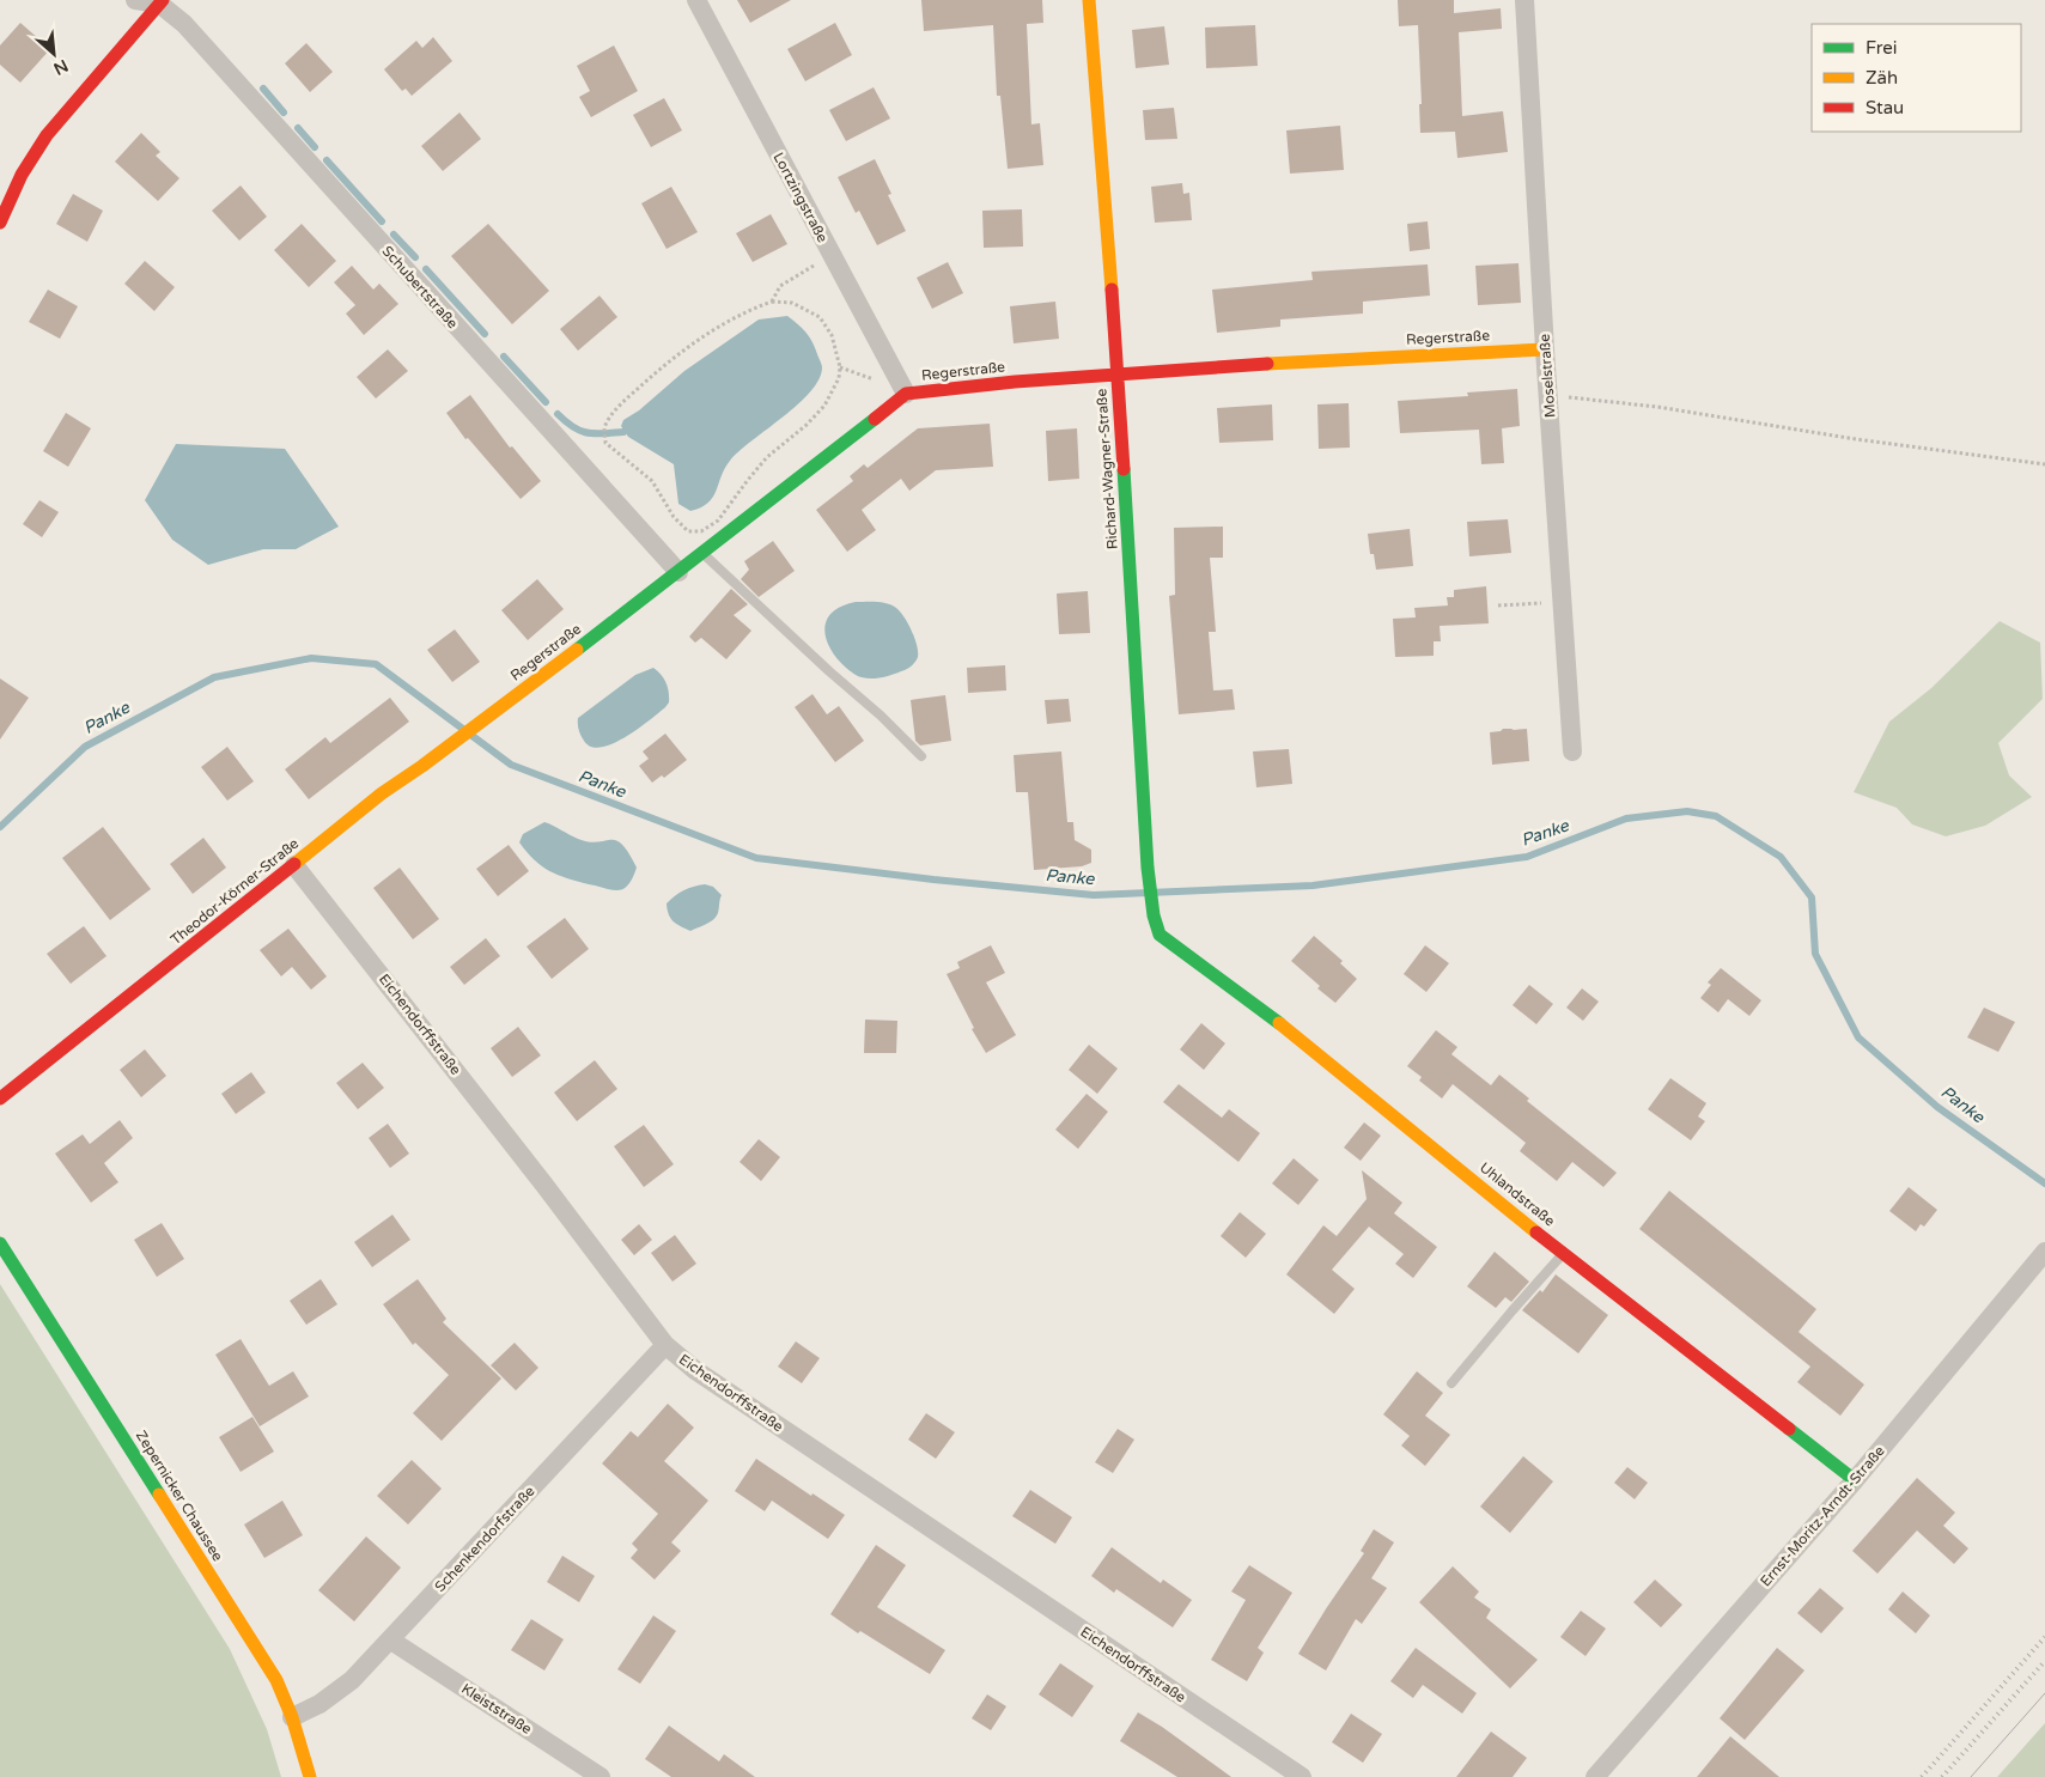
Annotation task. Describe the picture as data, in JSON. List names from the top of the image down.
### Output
{
  "streets": {
    "street": [
      "Lortzingstraße",
      "Schubertstraße",
      "Regerstraße",
      "Moselstraße",
      "Richard-Wagner-Straße",
      "Theodor-Körner-Straße",
      "Eichendorffstraße",
      "Uhlandstraße",
      "Zepernicker Chaussee",
      "Ernst-Moritz-Arndt-Straße",
      "Schenkendorfstraße",
      "Kleiststraße"
    ]
  },
  "crossings": [
    ["Lortzingstraße", "Regerstraße"],
    ["Schubertstraße", "Regerstraße"],
    ["Regerstraße", "Moselstraße"],
    ["Regerstraße", "Richard-Wagner-Straße"],
    ["Regerstraße", "Theodor-Körner-Straße"],
    ["Richard-Wagner-Straße", "Uhlandstraße"],
    ["Theodor-Körner-Straße", "Eichendorffstraße"],
    ["Eichendorffstraße", "Schenkendorfstraße"],
    ["Uhlandstraße", "Ernst-Moritz-Arndt-Straße"],
    ["Zepernicker Chaussee", "Schenkendorfstraße"],
    ["Schenkendorfstraße", "Kleiststraße"]
  ],
  "water": ["Panke"],
  "legend": ["Frei", "Zäh", "Stau"],
  "north": "bottom right"
}
